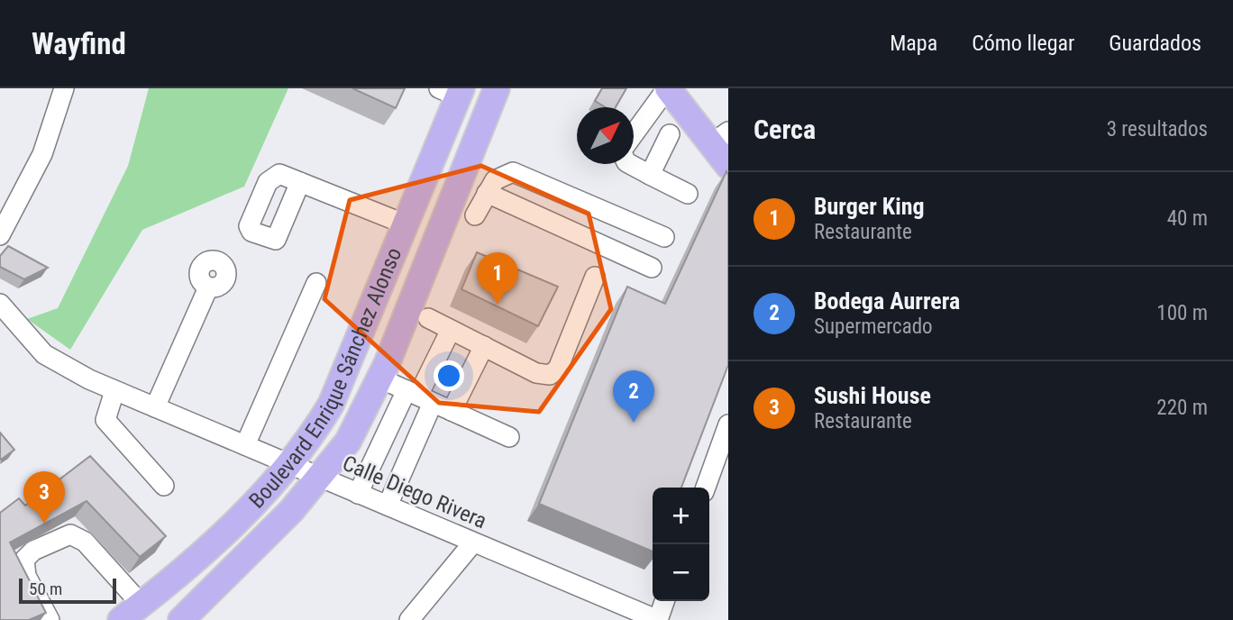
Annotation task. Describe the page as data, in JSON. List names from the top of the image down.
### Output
{
  "streets": {
    "main road": ["Boulevard Enrique Sánchez Alonso"],
    "street": ["Calle Diego Rivera"]
  },
  "crossings": [
    ["Boulevard Enrique Sánchez Alonso", "Calle Diego Rivera"]
  ],
  "scale_bar": "50 m",
  "north": "top right",
  "page": {
    "header": "Wayfind",
    "nav": ["Mapa", "Cómo llegar", "Guardados"],
    "heading": ["Cerca", "3 resultados"],
    "list": [
      {
        "mark": "1",
        "name": "Burger King",
        "note": "Restaurante",
        "value": "40 m"
      },
      {
        "mark": "2",
        "name": "Bodega Aurrera",
        "note": "Supermercado",
        "value": "100 m"
      },
      {
        "mark": "3",
        "name": "Sushi House",
        "note": "Restaurante",
        "value": "220 m"
      }
    ],
    "pins": ["1", "2", "3"],
    "map_buttons": ["+", "−"],
    "scale": "50 m"
  }
}
